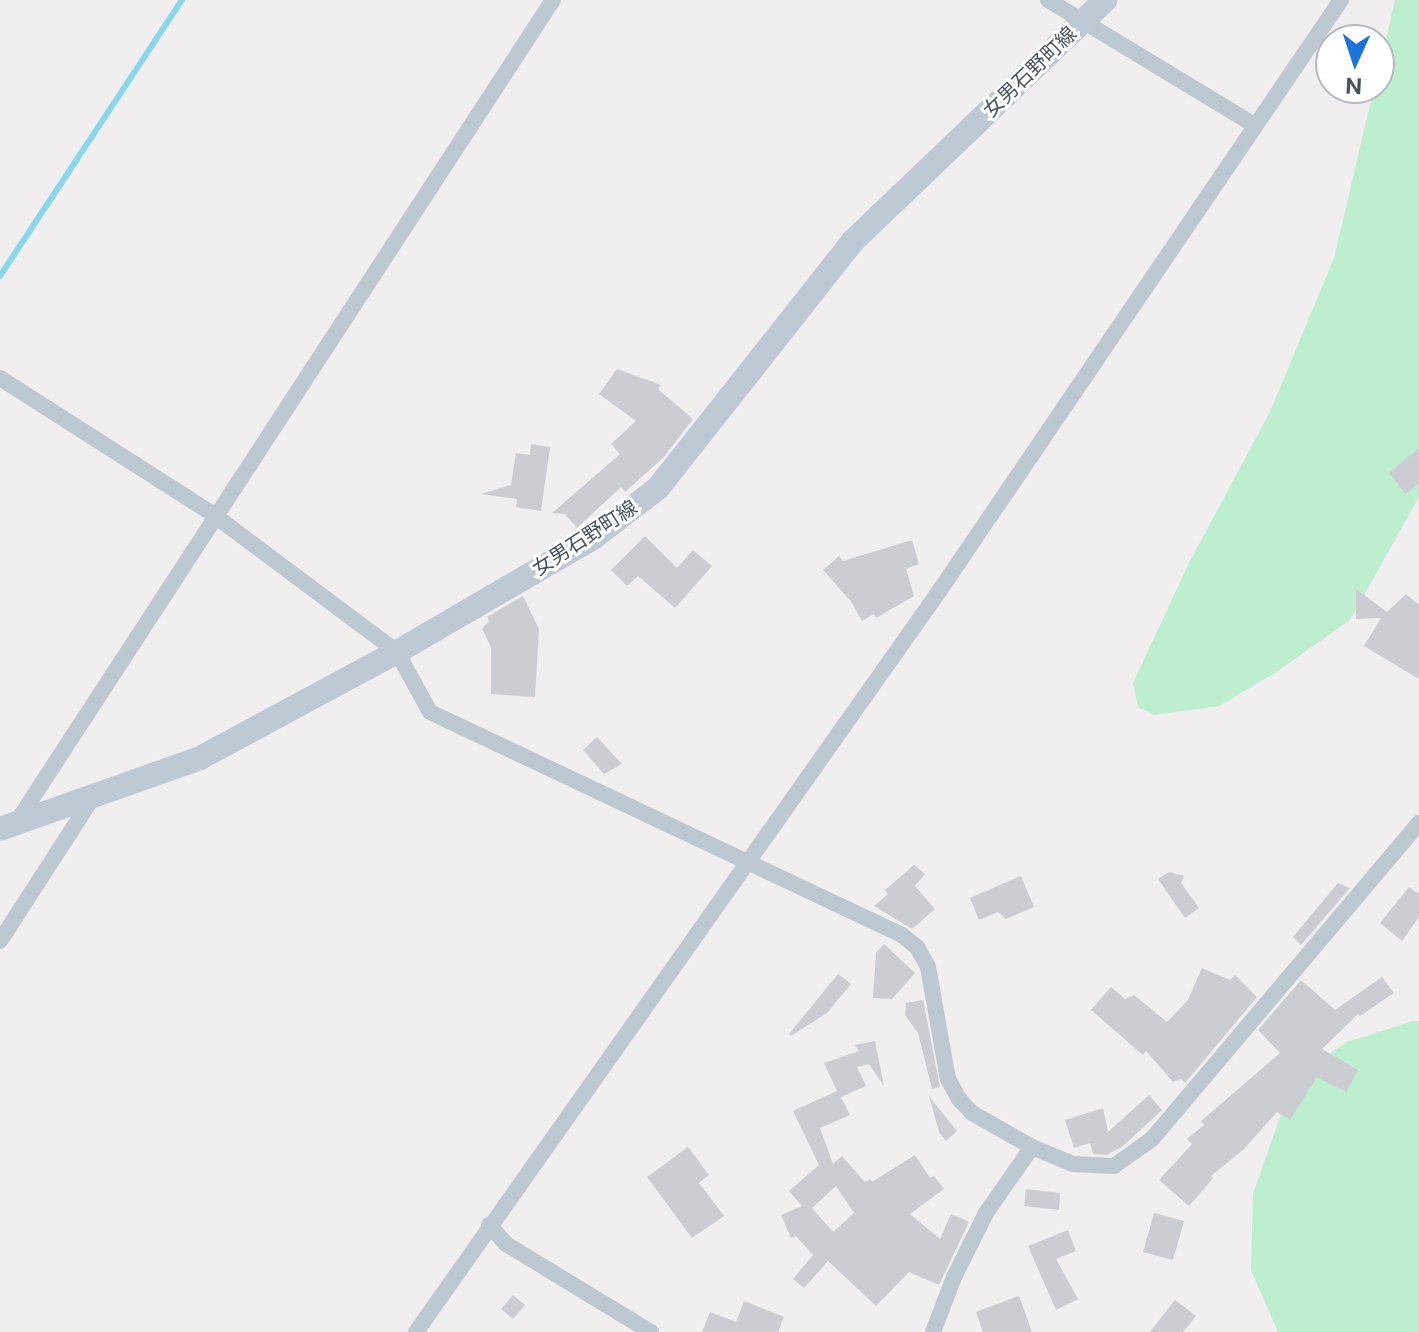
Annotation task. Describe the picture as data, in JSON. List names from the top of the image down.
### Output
{
  "streets": {
    "main road": ["女男石野町線"]
  },
  "north": "bottom"
}
